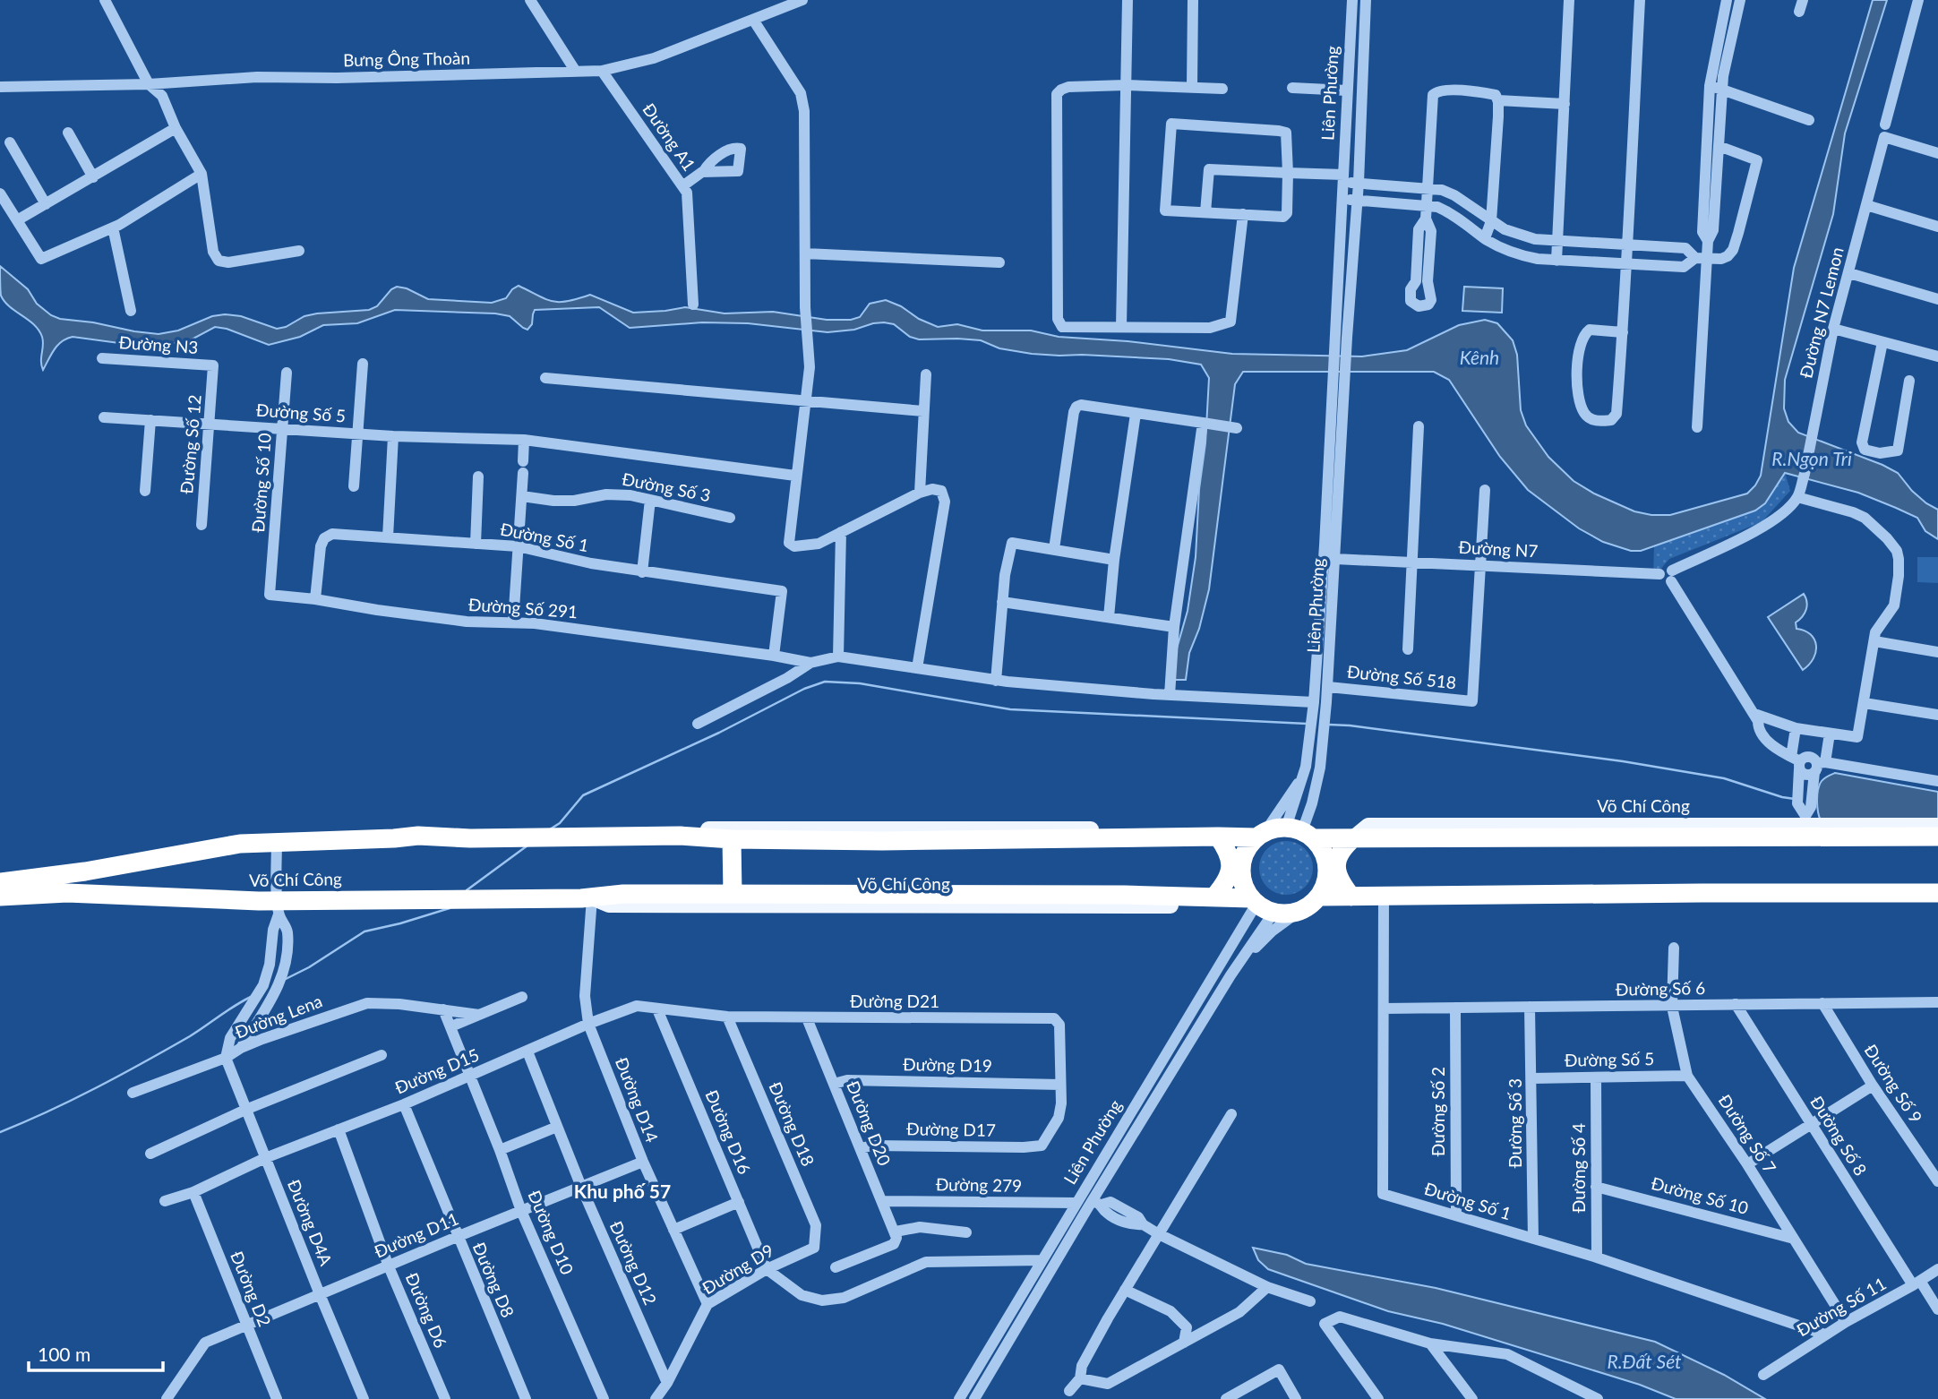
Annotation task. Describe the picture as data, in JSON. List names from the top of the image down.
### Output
{
  "streets": {
    "highway": ["Võ Chí Công"],
    "street": [
      "Bưng Ông Thoàn",
      "Liên Phường",
      "Đường A1",
      "Đường N7 Lemon",
      "Đường N3",
      "Đường Số 5",
      "Đường Số 12",
      "Đường Số 10",
      "Đường Số 3",
      "Đường Số 1",
      "Đường N7",
      "Đường Số 291",
      "Đường Số 518",
      "Đường Số 6",
      "Đường D21",
      "Đường Lena",
      "Đường D19",
      "Đường D15",
      "Đường Số 9",
      "Đường D14",
      "Đường Số 2",
      "Đường D20",
      "Đường D18",
      "Đường D17",
      "Đường D16",
      "Đường Số 7",
      "Đường Số 8",
      "Đường Số 4",
      "Đường 279",
      "Đường D4A",
      "Đường D10",
      "Đường D11",
      "Đường D12",
      "Đường D9",
      "Đường D8",
      "Đường D2",
      "Đường Số 11",
      "Đường D6"
    ]
  },
  "crossings": [
    ["Bưng Ông Thoàn", "Đường A1"],
    ["Liên Phường", "Đường N7"],
    ["Liên Phường", "Đường Số 518"],
    ["Liên Phường", "Võ Chí Công"],
    ["Liên Phường", "Đường 279"],
    ["Đường N3", "Đường Số 12"],
    ["Đường Số 5", "Đường Số 12"],
    ["Đường Số 5", "Đường Số 10"],
    ["Đường Số 5", "Đường Số 3"],
    ["Đường Số 5", "Đường Số 7"],
    ["Đường Số 5", "Đường Số 4"],
    ["Đường Số 10", "Đường Số 291"],
    ["Đường Số 10", "Đường Số 7"],
    ["Đường Số 10", "Đường Số 4"],
    ["Đường Số 3", "Đường Số 1"],
    ["Đường Số 3", "Đường Số 6"],
    ["Đường Số 1", "Đường Số 291"],
    ["Đường Số 1", "Đường Số 6"],
    ["Đường Số 1", "Đường Số 2"],
    ["Đường Số 1", "Đường Số 4"],
    ["Đường Số 1", "Đường Số 11"],
    ["Đường N7", "Đường Số 518"],
    ["Võ Chí Công", "Đường D14"],
    ["Đường Số 6", "Đường Số 9"],
    ["Đường Số 6", "Đường Số 2"],
    ["Đường Số 6", "Đường Số 7"],
    ["Đường Số 6", "Đường Số 8"],
    ["Đường D21", "Đường D19"],
    ["Đường D21", "Đường D15"],
    ["Đường D21", "Đường D20"],
    ["Đường D21", "Đường D18"],
    ["Đường D21", "Đường D17"],
    ["Đường Lena", "Đường D4A"],
    ["Đường Lena", "Đường D10"],
    ["Đường D19", "Đường D20"],
    ["Đường D19", "Đường D17"],
    ["Đường D15", "Đường D14"],
    ["Đường D15", "Đường D18"],
    ["Đường D15", "Đường D16"],
    ["Đường D15", "Đường D4A"],
    ["Đường D15", "Đường D10"],
    ["Đường D15", "Đường D12"],
    ["Đường D15", "Đường D8"],
    ["Đường D15", "Đường D2"],
    ["Đường D15", "Đường D6"],
    ["Đường D14", "Đường D11"],
    ["Đường D14", "Đường D9"],
    ["Đường D20", "Đường D17"],
    ["Đường D20", "Đường 279"],
    ["Đường D18", "Đường D9"],
    ["Đường D16", "Đường D9"],
    ["Đường Số 7", "Đường Số 11"],
    ["Đường Số 8", "Đường Số 11"],
    ["Đường D4A", "Đường D11"],
    ["Đường D10", "Đường D11"],
    ["Đường D11", "Đường D12"],
    ["Đường D11", "Đường D8"],
    ["Đường D11", "Đường D2"],
    ["Đường D11", "Đường D6"],
    ["Đường D12", "Đường D9"]
  ],
  "districts": ["Khu phố 57"],
  "water": ["Kênh", "R.Ngọn Tri", "R.Đất Sét"],
  "scale_bar": "100 m"
}
